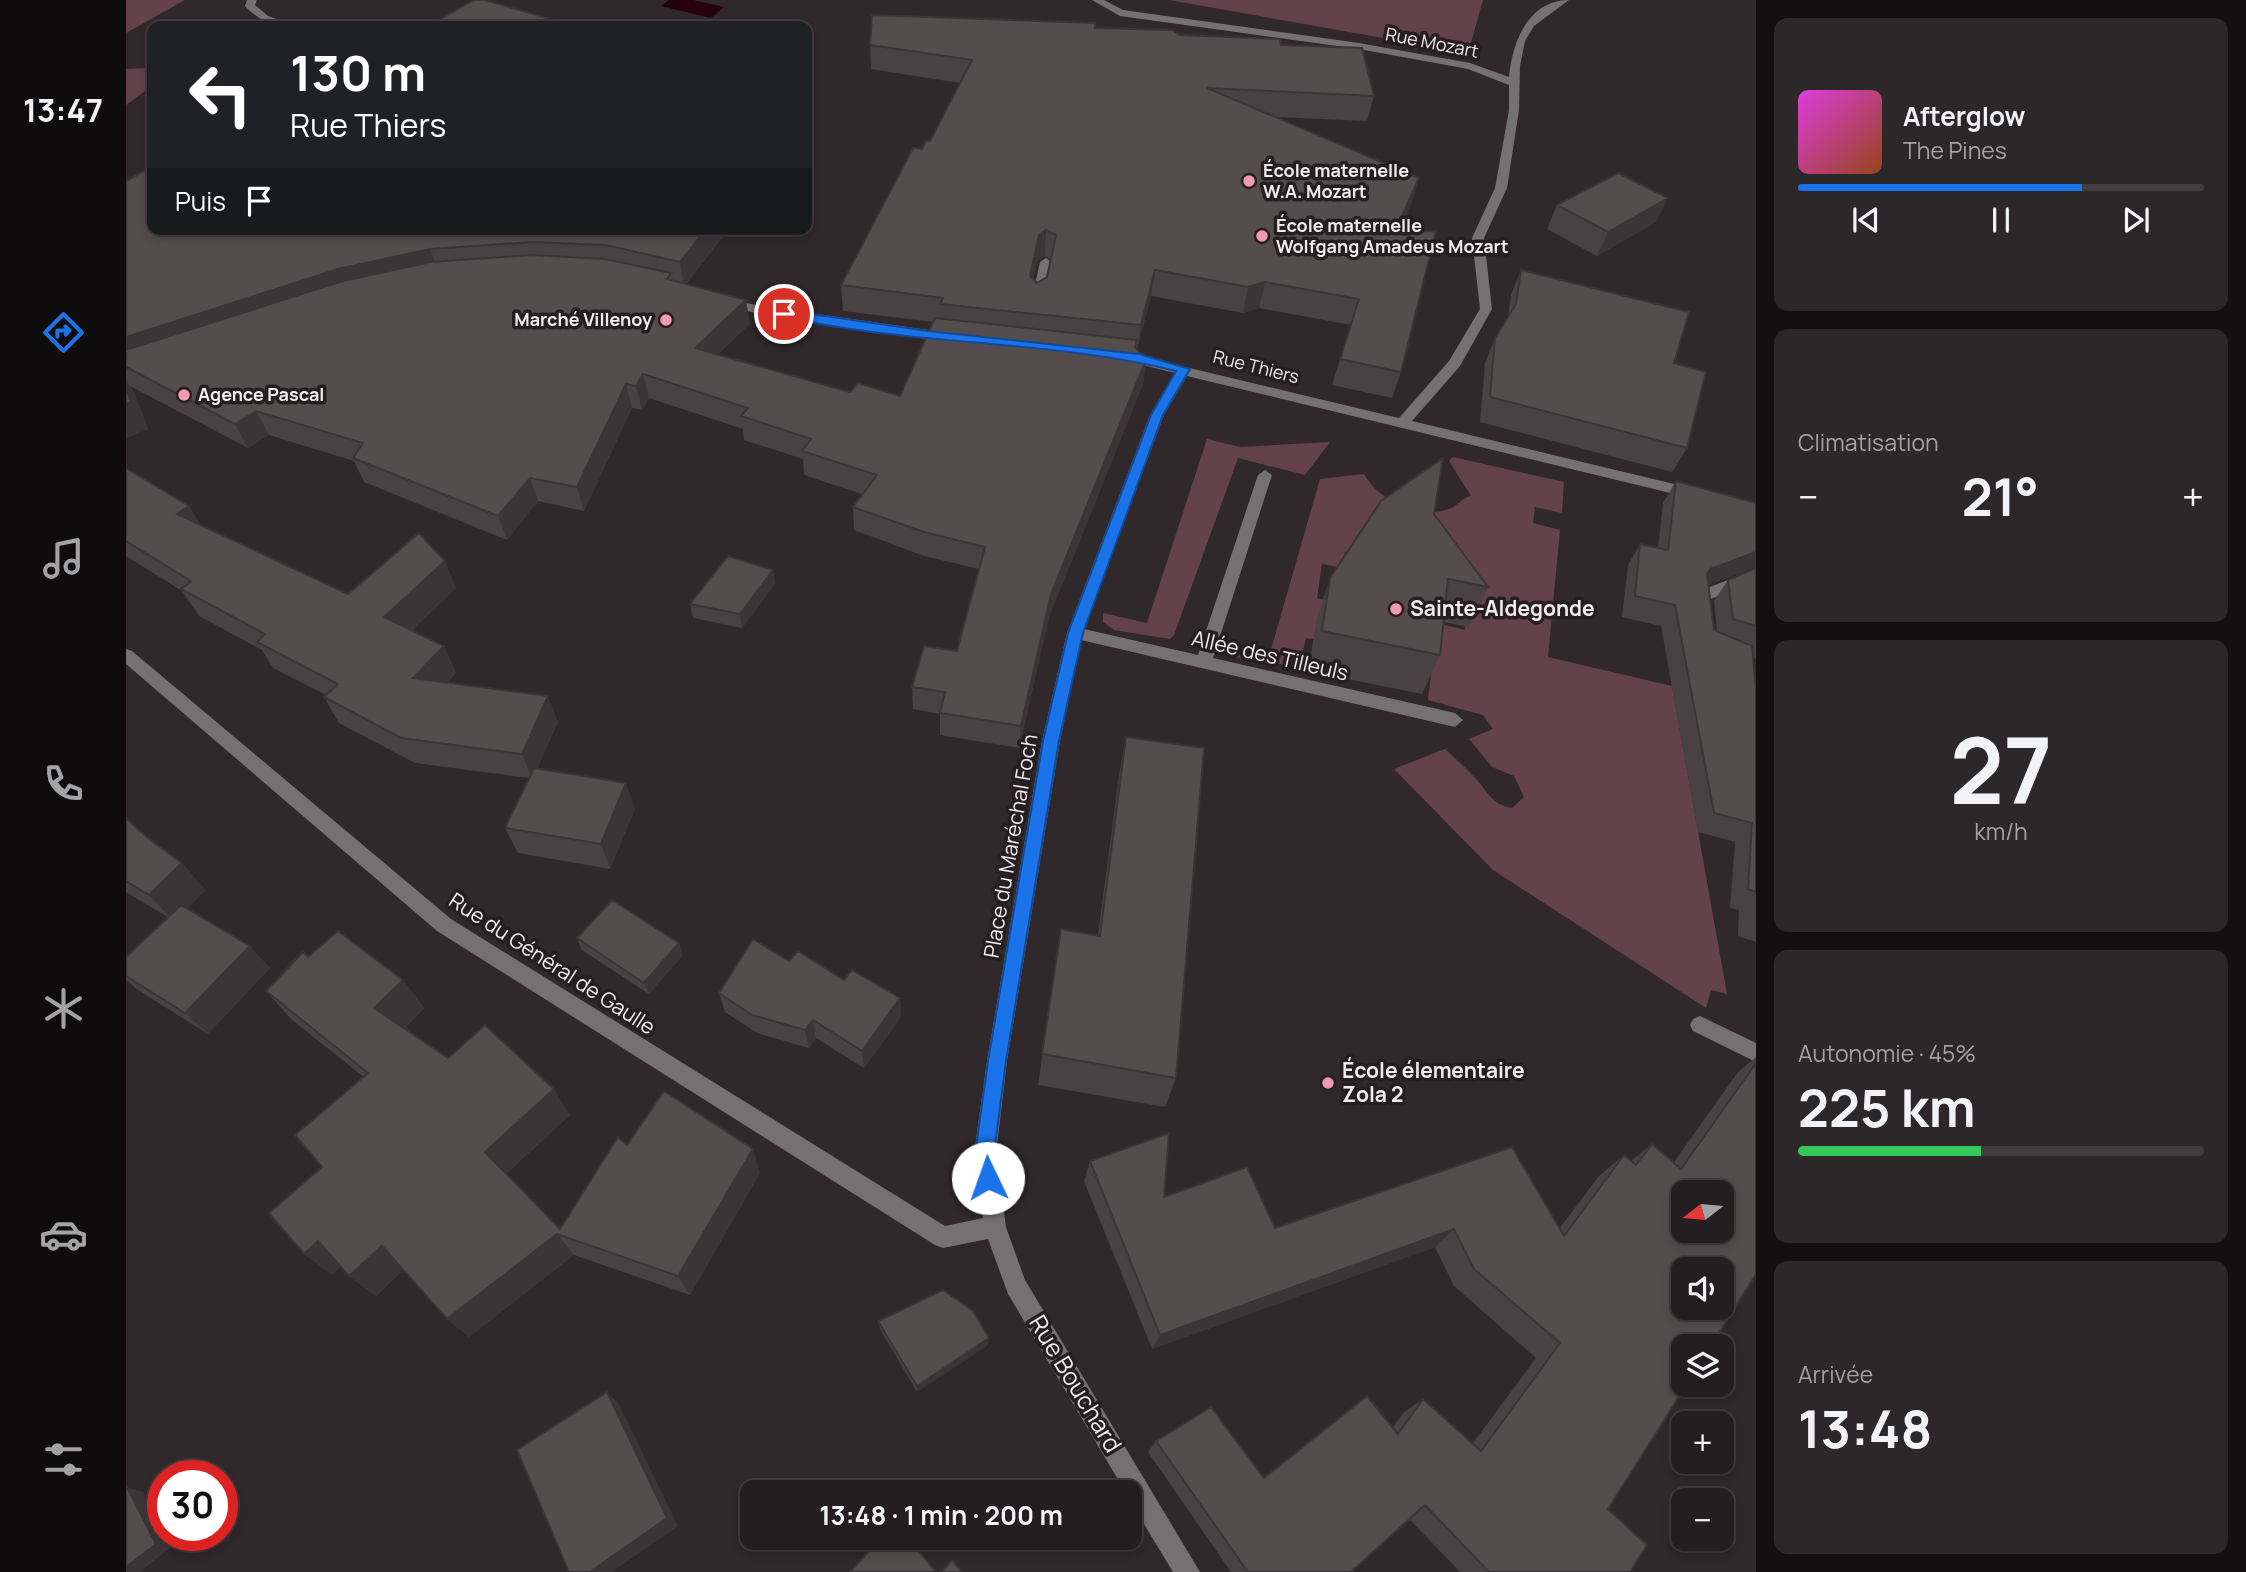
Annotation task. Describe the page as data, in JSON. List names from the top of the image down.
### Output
{
  "streets": {
    "street": [
      "Rue Mozart",
      "Rue Thiers",
      "Allée des Tilleuls",
      "Place du Maréchal Foch",
      "Rue du Général de Gaulle",
      "Rue Bouchard"
    ]
  },
  "crossings": [
    ["Rue Thiers", "Place du Maréchal Foch"],
    ["Allée des Tilleuls", "Place du Maréchal Foch"],
    ["Place du Maréchal Foch", "Rue du Général de Gaulle"],
    ["Place du Maréchal Foch", "Rue Bouchard"],
    ["Rue du Général de Gaulle", "Rue Bouchard"]
  ],
  "places": [
    "École maternelle W.A. Mozart",
    "École maternelle Wolfgang Amadeus Mozart",
    "Marché Villenoy",
    "Agence Pascal",
    "Sainte-Aldegonde",
    "École élementaire Zola 2"
  ],
  "north": "left",
  "page": {
    "tabs": "13:47",
    "turn": ["130 m", "Rue Thiers"],
    "song": ["Afterglow", "The Pines"],
    "then": "Puis",
    "tile": [
      "Climatisation",
      ["27", "km/h"],
      ["Autonomie · 45%", "225 km"],
      ["Arrivée", "13:48"]
    ],
    "heat": ["−", "21°", "+"],
    "map_buttons": ["+", "−"],
    "limit": "30",
    "trip": "13:48 · 1 min · 200 m"
  }
}
